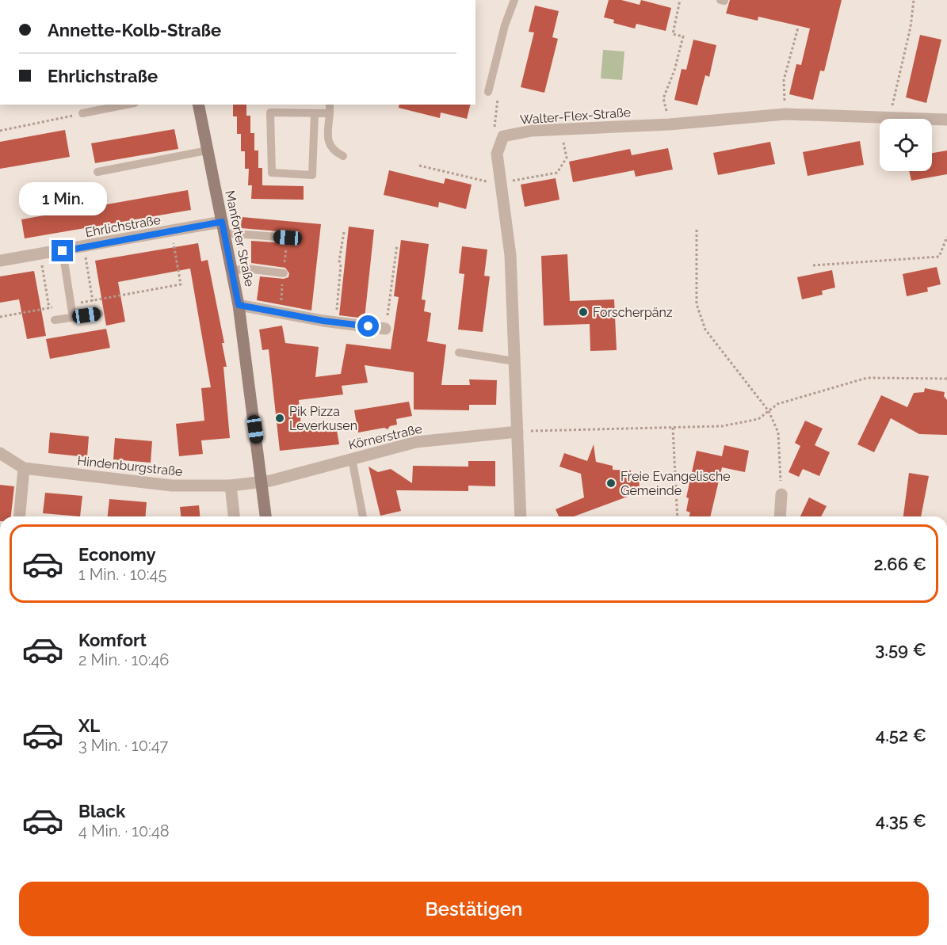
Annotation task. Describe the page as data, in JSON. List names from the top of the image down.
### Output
{
  "streets": {
    "street": [
      "Walter-Flex-Straße",
      "Ehrlichstraße",
      "Manforter Straße",
      "Körnerstraße",
      "Hindenburgstraße"
    ]
  },
  "crossings": [
    ["Walter-Flex-Straße", "Körnerstraße"],
    ["Ehrlichstraße", "Manforter Straße"],
    ["Manforter Straße", "Körnerstraße"],
    ["Manforter Straße", "Hindenburgstraße"],
    ["Körnerstraße", "Hindenburgstraße"]
  ],
  "places": ["Forscherpänz", "Pik Pizza Leverkusen", "Freie Evangelische Gemeinde"],
  "page": {
    "banner": ["Annette-Kolb-Straße", "Ehrlichstraße"],
    "bubble": "1 Min.",
    "list": [
      {
        "name": "Economy",
        "note": "1 Min. · 10:45",
        "value": "2.66 €"
      },
      {
        "name": "Komfort",
        "note": "2 Min. · 10:46",
        "value": "3.59 €"
      },
      {
        "name": "XL",
        "note": "3 Min. · 10:47",
        "value": "4.52 €"
      },
      {
        "name": "Black",
        "note": "4 Min. · 10:48",
        "value": "4.35 €"
      }
    ],
    "buttons": "Bestätigen"
  }
}
